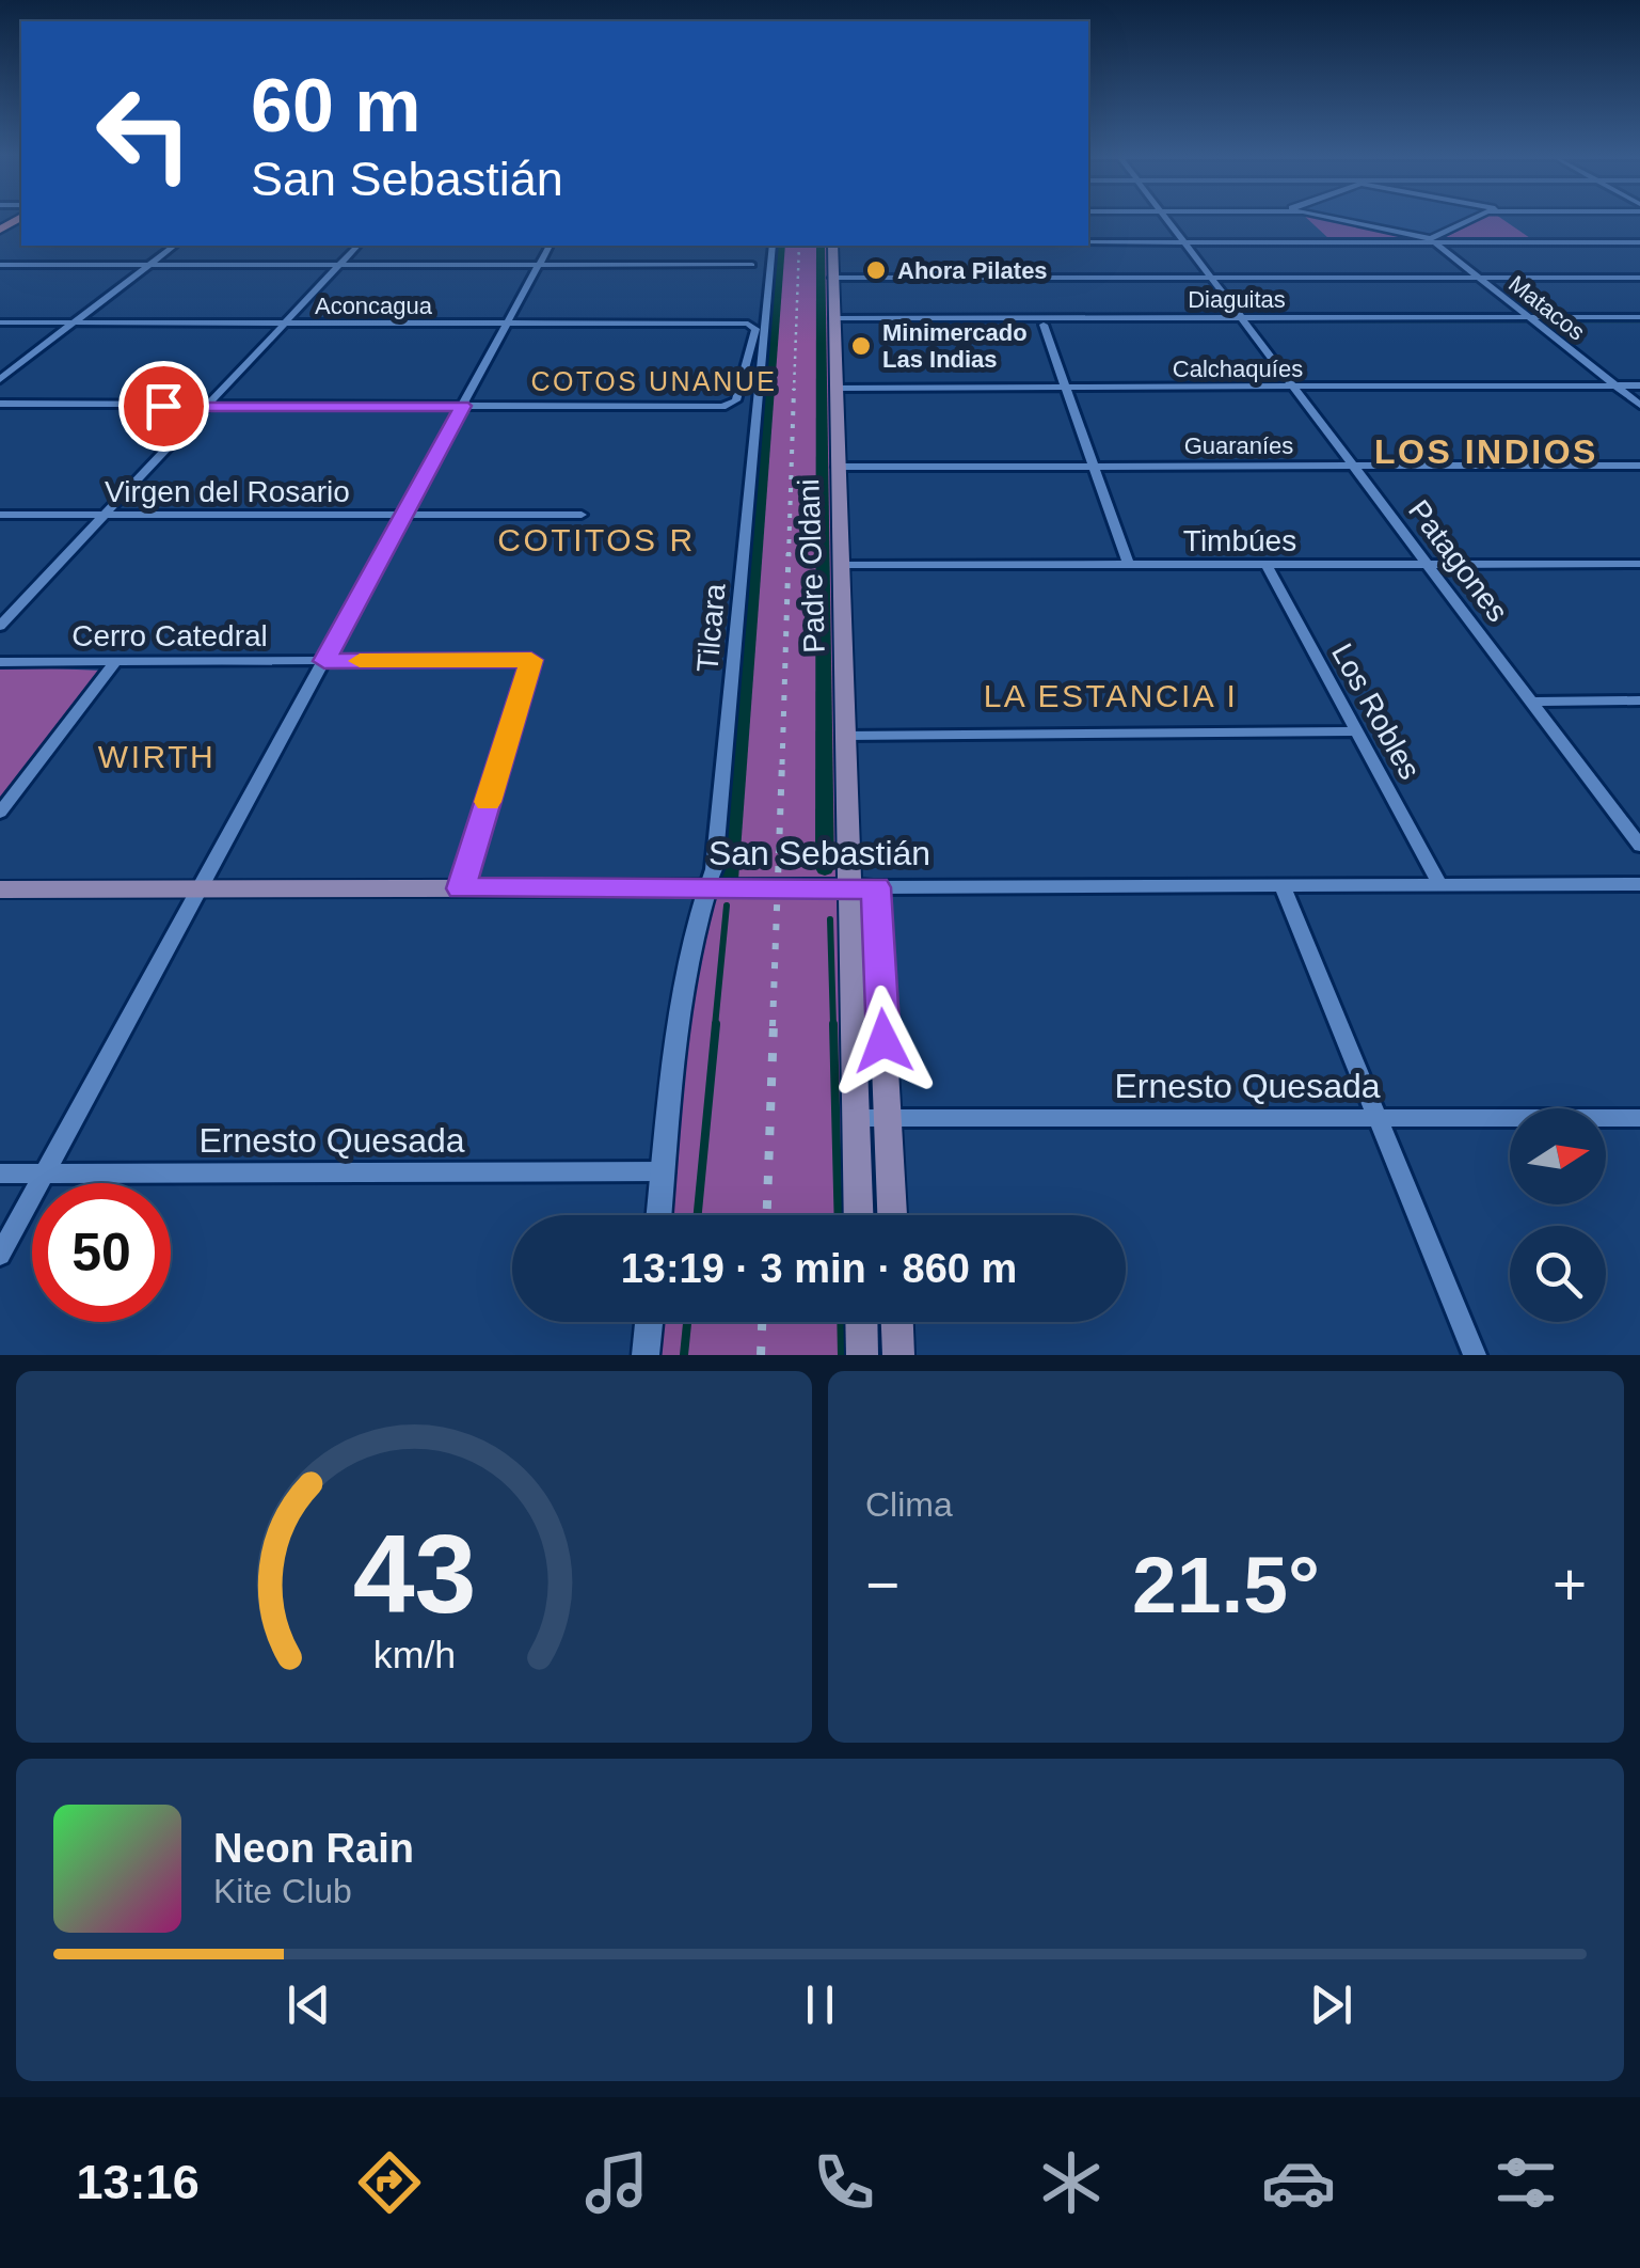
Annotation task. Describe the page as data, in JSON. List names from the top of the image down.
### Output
{
  "streets": {
    "main road": ["Padre Oldani", "San Sebastián"],
    "street": [
      "Diaguitas",
      "Aconcagua",
      "Matacos",
      "Calchaquíes",
      "Guaraníes",
      "Virgen del Rosario",
      "Timbúes",
      "Patagones",
      "Tilcara",
      "Cerro Catedral",
      "Los Robles",
      "Ernesto Quesada"
    ]
  },
  "crossings": [
    ["Diaguitas", "Matacos"],
    ["Diaguitas", "Patagones"],
    ["Diaguitas", "Padre Oldani"],
    ["Matacos", "Calchaquíes"],
    ["Calchaquíes", "Patagones"],
    ["Calchaquíes", "Padre Oldani"],
    ["Guaraníes", "Patagones"],
    ["Guaraníes", "Padre Oldani"],
    ["Timbúes", "Patagones"],
    ["Timbúes", "Padre Oldani"],
    ["Timbúes", "Los Robles"],
    ["Padre Oldani", "San Sebastián"],
    ["Tilcara", "San Sebastián"],
    ["Cerro Catedral", "San Sebastián"],
    ["Los Robles", "San Sebastián"]
  ],
  "districts": [
    "COTOS UNANUE",
    "LOS INDIOS",
    "COTITOS R",
    "LA ESTANCIA I",
    "WIRTH"
  ],
  "places": ["Ahora Pilates", "Minimercado Las Indias"],
  "north": "right",
  "page": {
    "turn": ["60 m", "San Sebastián"],
    "limit": "50",
    "trip": "13:19 · 3 min · 860 m",
    "tile": "Clima",
    "heat": ["−", "21.5°", "+"],
    "song": ["Neon Rain", "Kite Club"],
    "tabs": "13:16",
    "gauge": ["43", "km/h"]
  }
}
